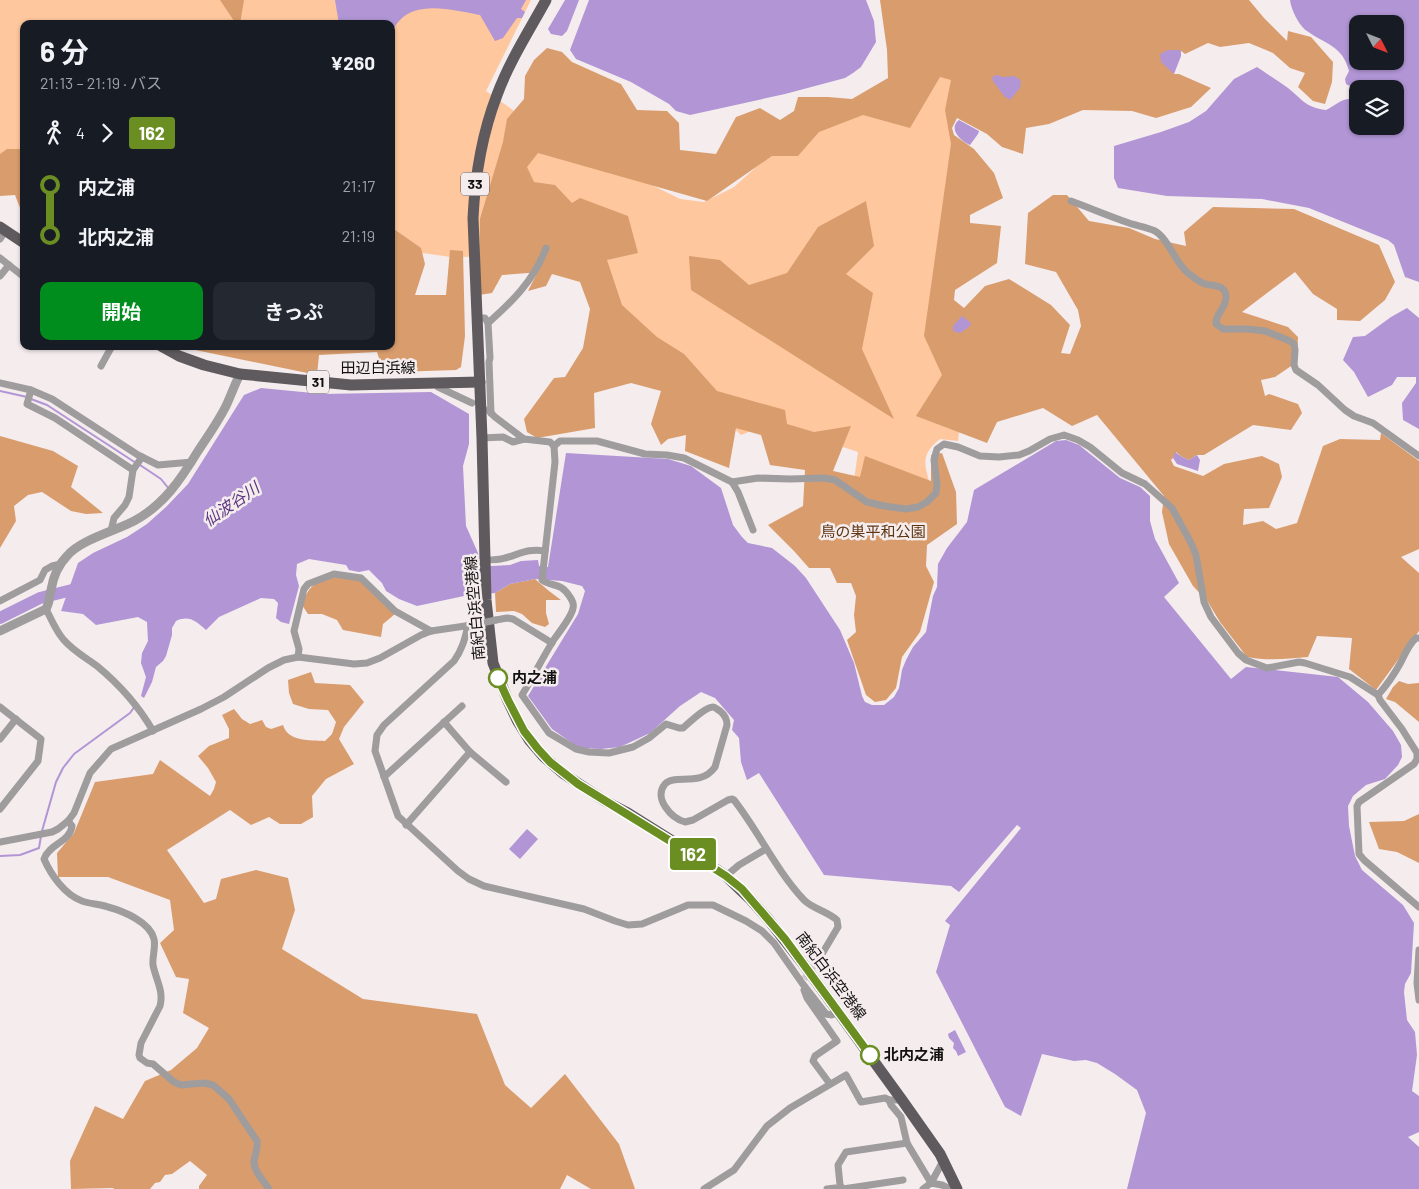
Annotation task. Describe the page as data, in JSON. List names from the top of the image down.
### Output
{
  "streets": {
    "main road": [
      "33",
      "田辺白浜線",
      "31",
      "南紀白浜空港線"
    ]
  },
  "crossings": [
    ["田辺白浜線", "南紀白浜空港線"]
  ],
  "water": ["仙波谷川"],
  "parks": ["鳥の巣平和公園"],
  "places": ["内之浦", "北内之浦"],
  "lines": ["bus line 162"],
  "north": "bottom right",
  "page": {
    "on_map": "162",
    "heading": ["6 分", "21:13 – 21:19 · バス", "¥260"],
    "legs": ["4", "162"],
    "list": [
      {
        "name": "内之浦",
        "value": "21:17"
      },
      {
        "name": "北内之浦",
        "value": "21:19"
      }
    ],
    "buttons": ["開始", "きっぷ"]
  }
}
